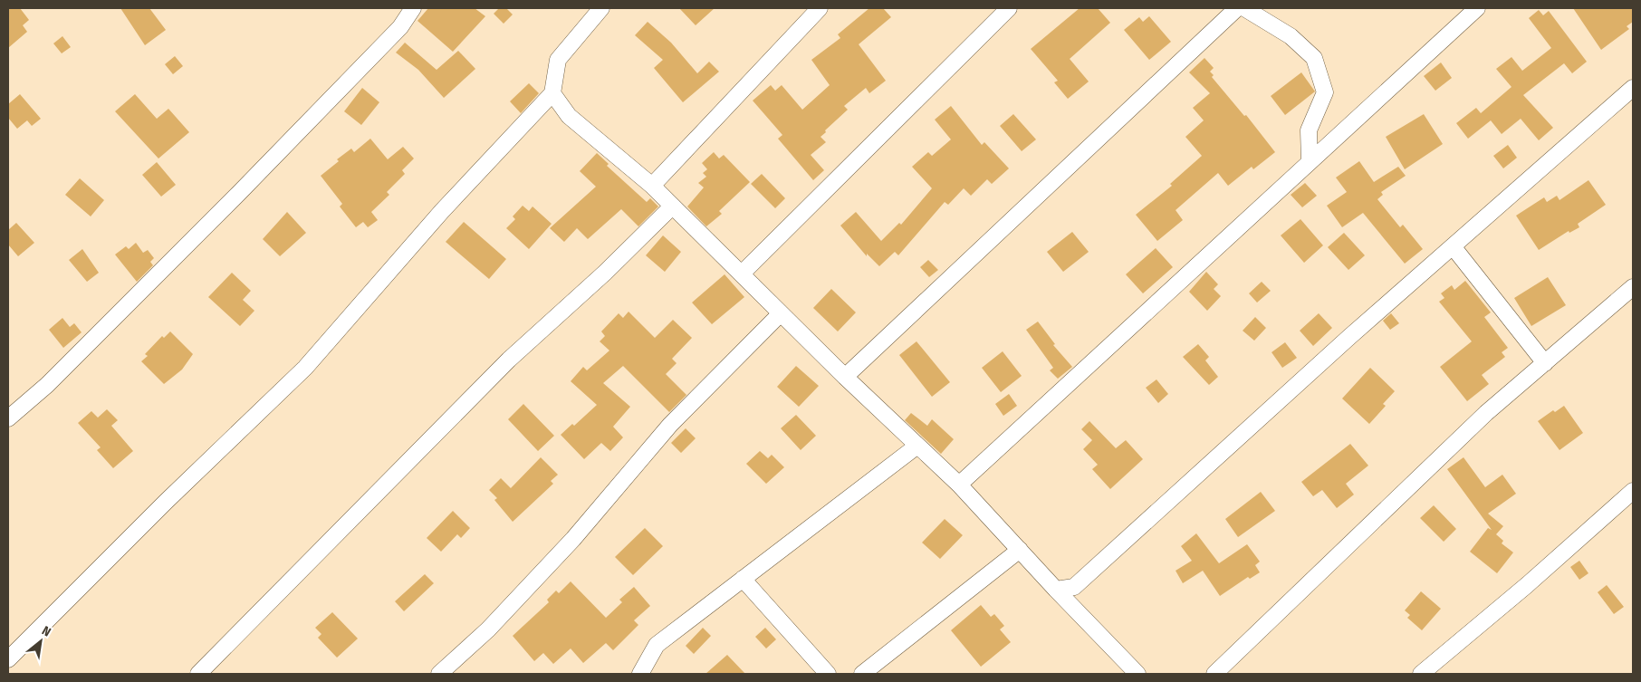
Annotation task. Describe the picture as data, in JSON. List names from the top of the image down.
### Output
{
  "north": "top right"
}
